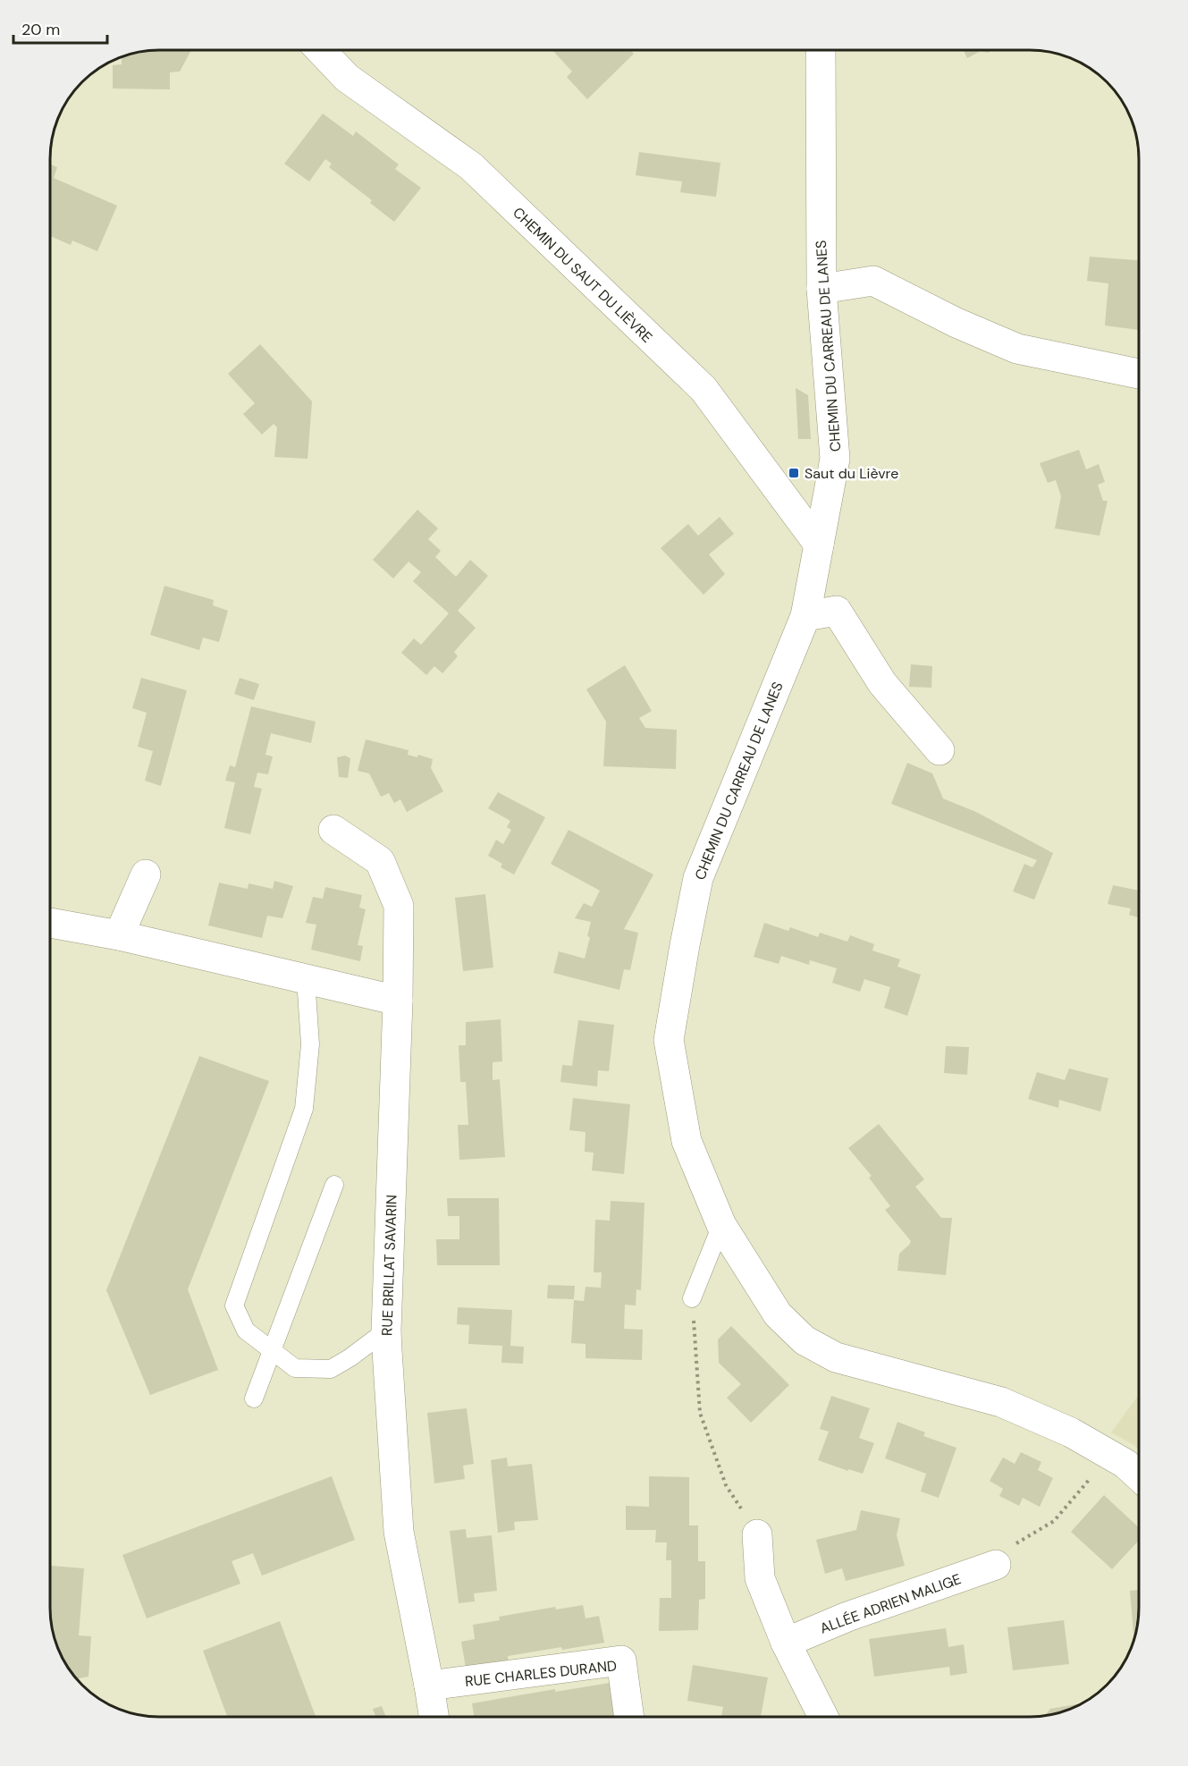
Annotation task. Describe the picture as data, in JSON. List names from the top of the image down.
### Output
{
  "streets": {
    "street": [
      "CHEMIN DU SAUT DU LIÈVRE",
      "CHEMIN DU CARREAU DE LANES",
      "RUE BRILLAT SAVARIN",
      "ALLÉE ADRIEN MALIGE",
      "RUE CHARLES DURAND"
    ]
  },
  "crossings": [
    ["CHEMIN DU SAUT DU LIÈVRE", "CHEMIN DU CARREAU DE LANES"],
    ["RUE BRILLAT SAVARIN", "RUE CHARLES DURAND"]
  ],
  "places": {
    "transit": ["Saut du Lièvre"]
  },
  "scale_bar": "20 m"
}
